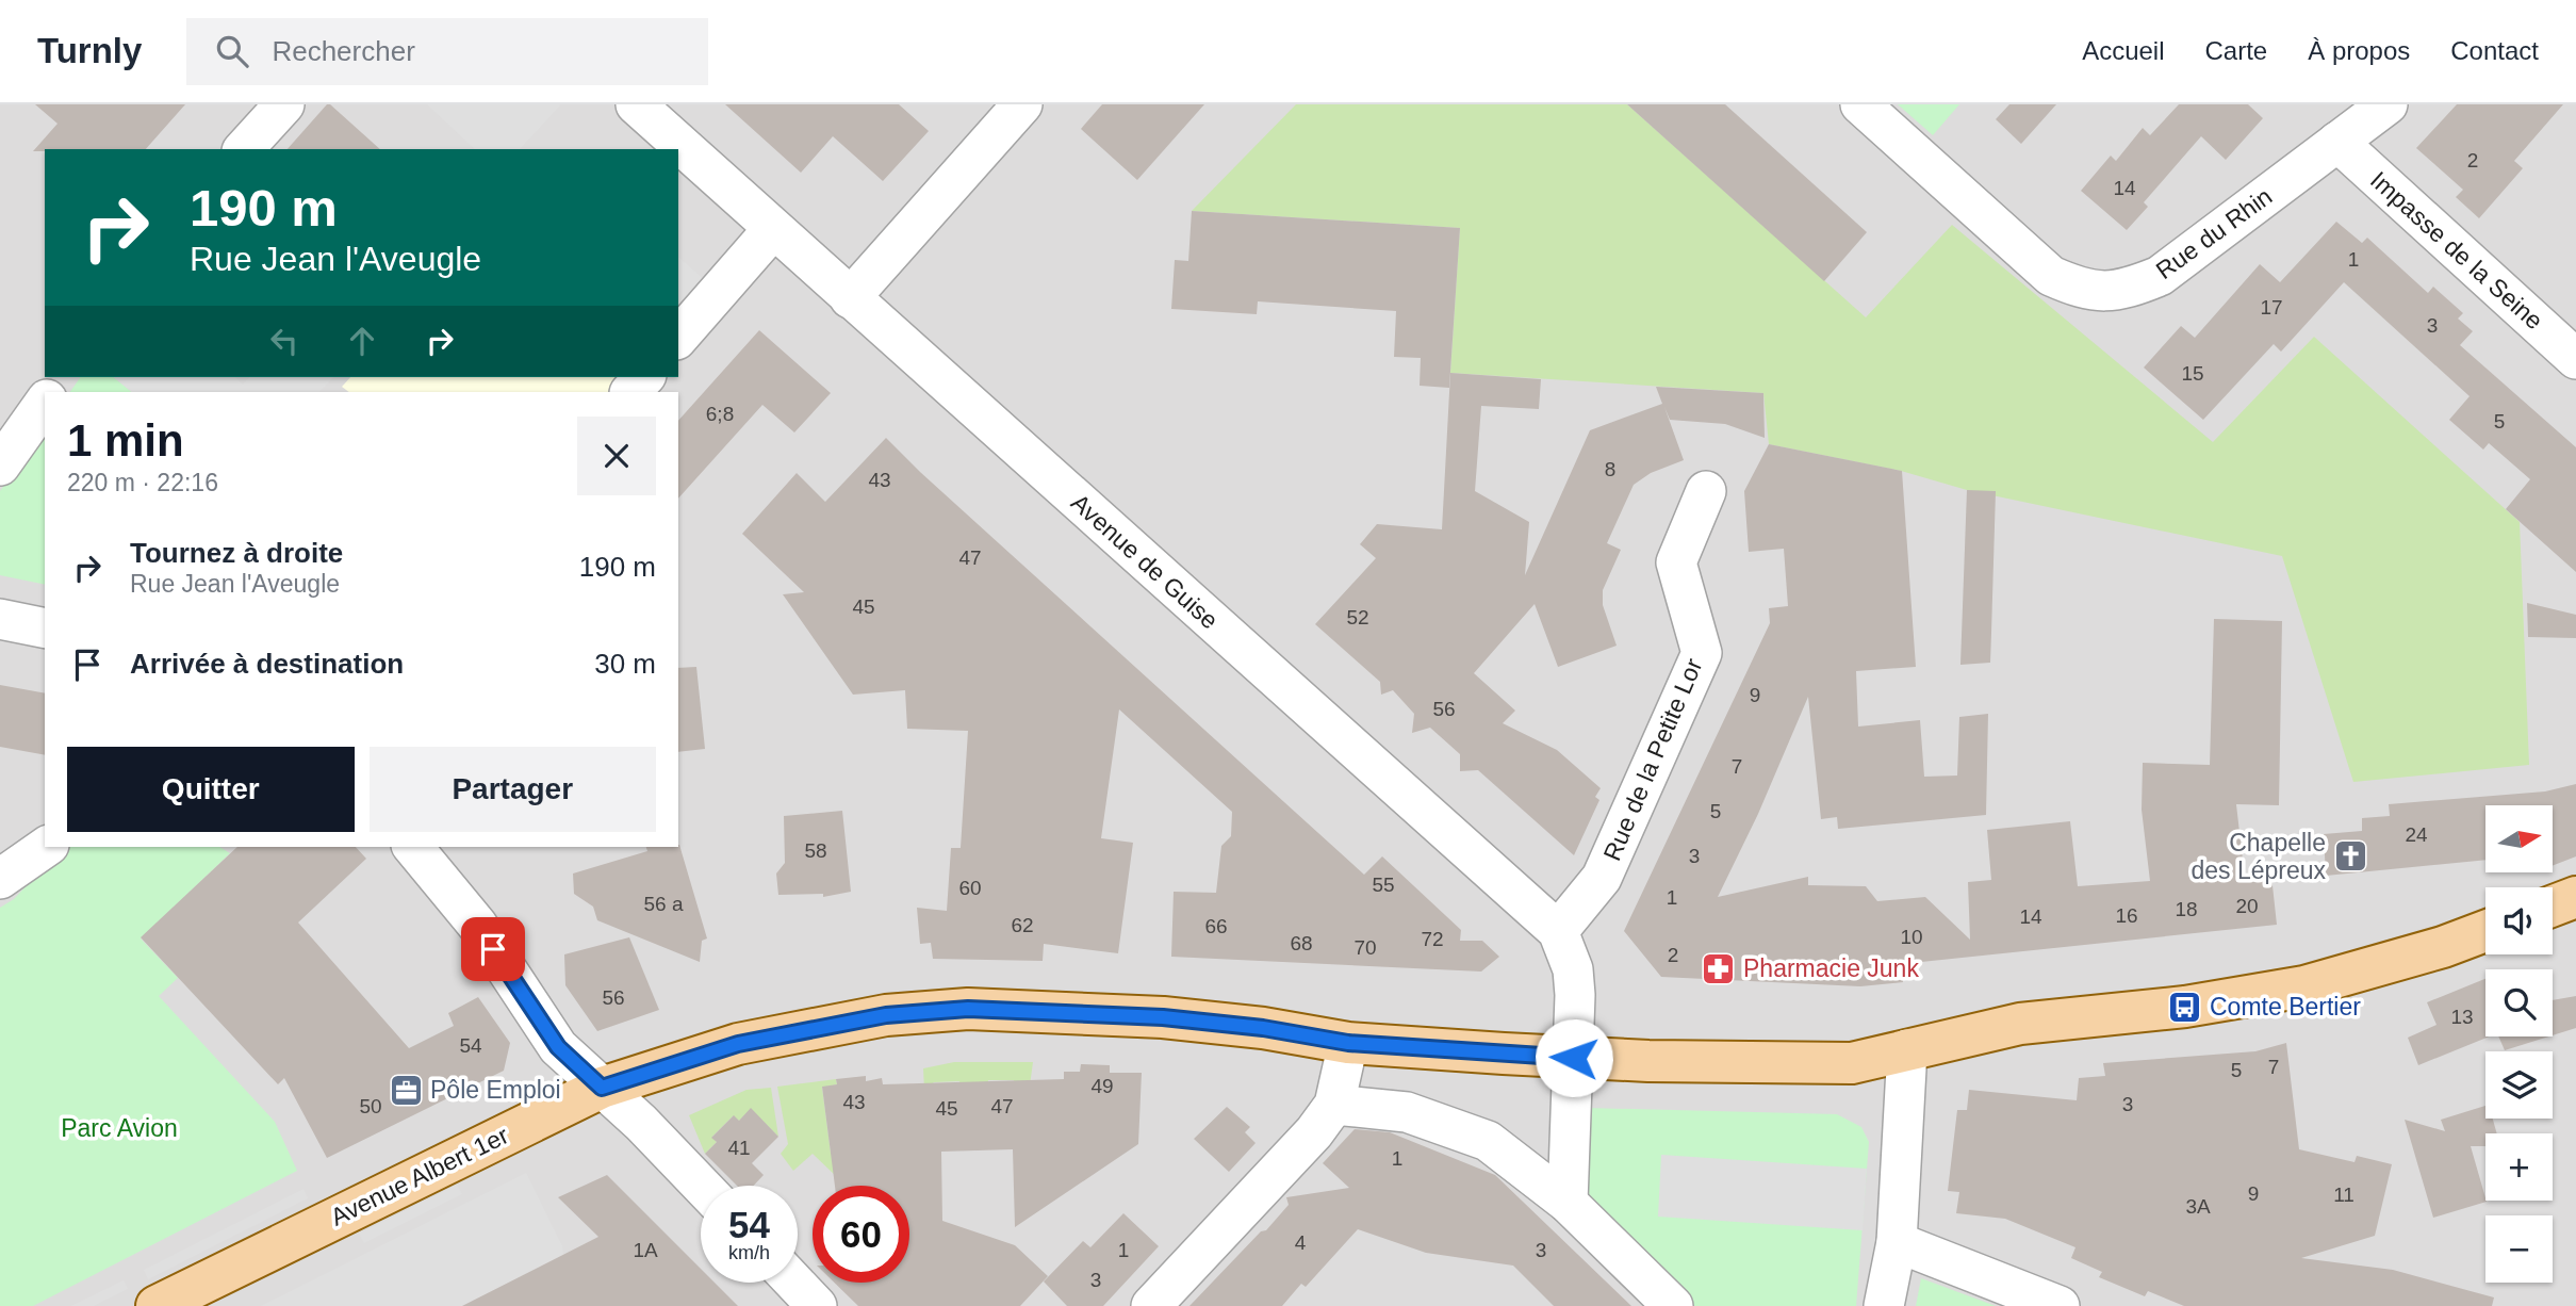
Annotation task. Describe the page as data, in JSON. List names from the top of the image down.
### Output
{
  "streets": {
    "main road": ["Avenue Albert 1er"],
    "street": [
      "Rue du Rhin",
      "Impasse de la Seine",
      "Avenue de Guise",
      "Rue de la Petite Lor"
    ]
  },
  "crossings": [
    ["Rue du Rhin", "Impasse de la Seine"],
    ["Avenue de Guise", "Rue de la Petite Lor"],
    ["Avenue de Guise", "Avenue Albert 1er"]
  ],
  "parks": ["Parc Avion"],
  "places": {
    "church": ["Chapelle des Lépreux"],
    "pharmacy": ["Pharmacie Junk"],
    "bus stop": ["Comte Bertier"],
    "office": ["Pôle Emploi"]
  },
  "house_numbers": [
    "2",
    "14",
    "1",
    "17",
    "3",
    "15",
    "6;8",
    "5",
    "8",
    "43",
    "47",
    "45",
    "52",
    "9",
    "56",
    "7",
    "5",
    "24",
    "58",
    "3",
    "55",
    "60",
    "1",
    "56 a",
    "20",
    "18",
    "16",
    "14",
    "62",
    "66",
    "10",
    "72",
    "68",
    "70",
    "2",
    "56",
    "13",
    "54",
    "7",
    "5",
    "49",
    "43",
    "3",
    "50",
    "47",
    "45",
    "41",
    "1",
    "9",
    "11",
    "3A",
    "4",
    "1A",
    "1",
    "3",
    "3"
  ],
  "north": "right",
  "page": {
    "header": "Turnly",
    "search": "Rechercher",
    "nav": [
      "Accueil",
      "Carte",
      "À propos",
      "Contact"
    ],
    "turn": ["190 m", "Rue Jean l'Aveugle"],
    "heading": ["1 min", "220 m · 22:16"],
    "list": [
      {
        "name": "Tournez à droite",
        "note": "Rue Jean l'Aveugle",
        "value": "190 m"
      },
      {
        "name": "Arrivée à destination",
        "value": "30 m"
      }
    ],
    "buttons": ["Quitter", "Partager"],
    "map_buttons": ["+", "−"],
    "speed": "54 km/h",
    "limit": "60"
  }
}
